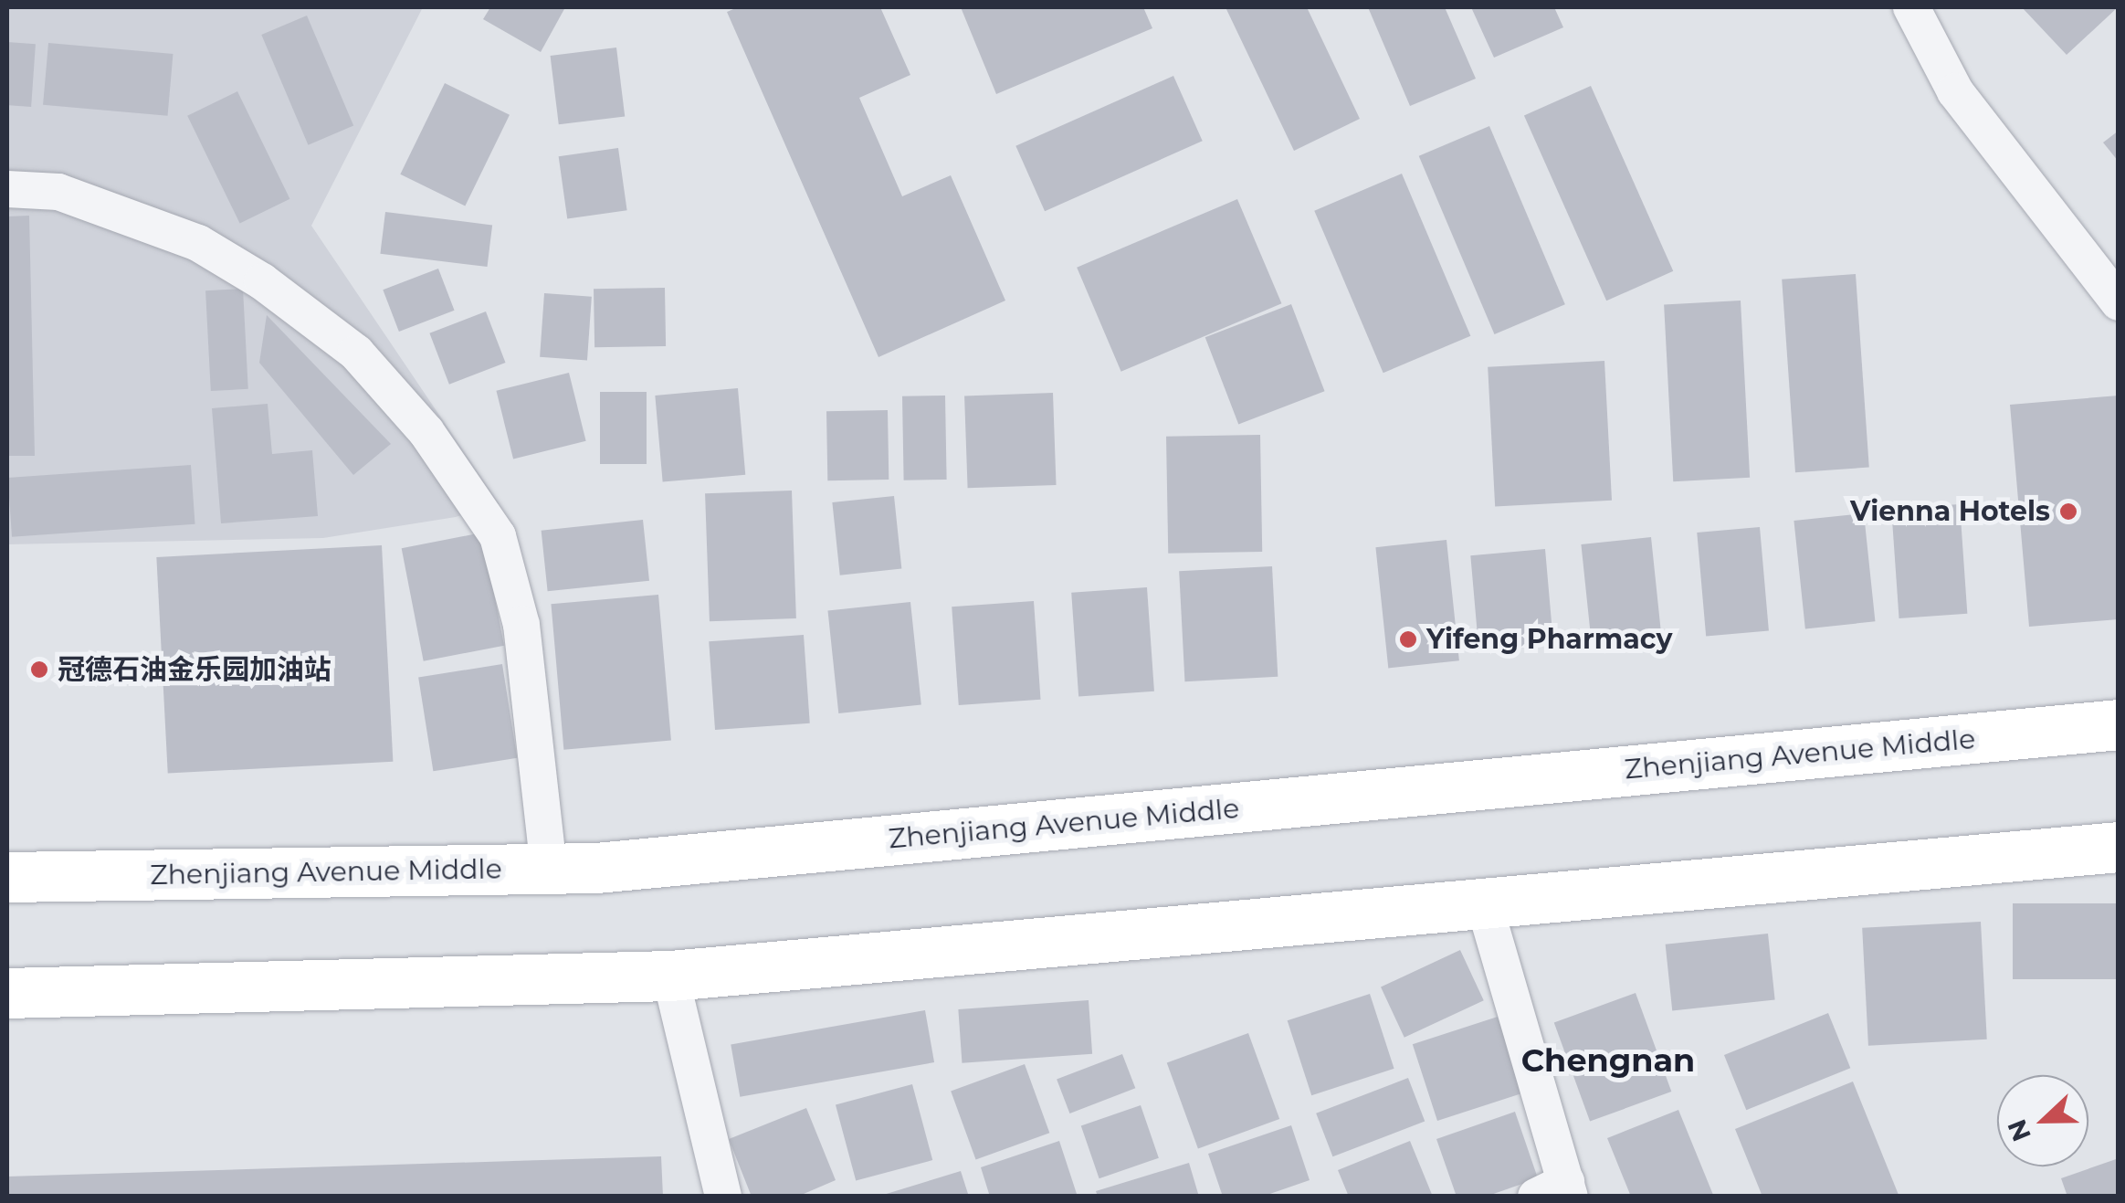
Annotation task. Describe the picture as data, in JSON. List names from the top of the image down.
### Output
{
  "streets": {
    "main road": ["Zhenjiang Avenue Middle"]
  },
  "districts": ["Chengnan"],
  "places": ["Vienna Hotels", "Yifeng Pharmacy", "冠德石油金乐园加油站"],
  "north": "left"
}
